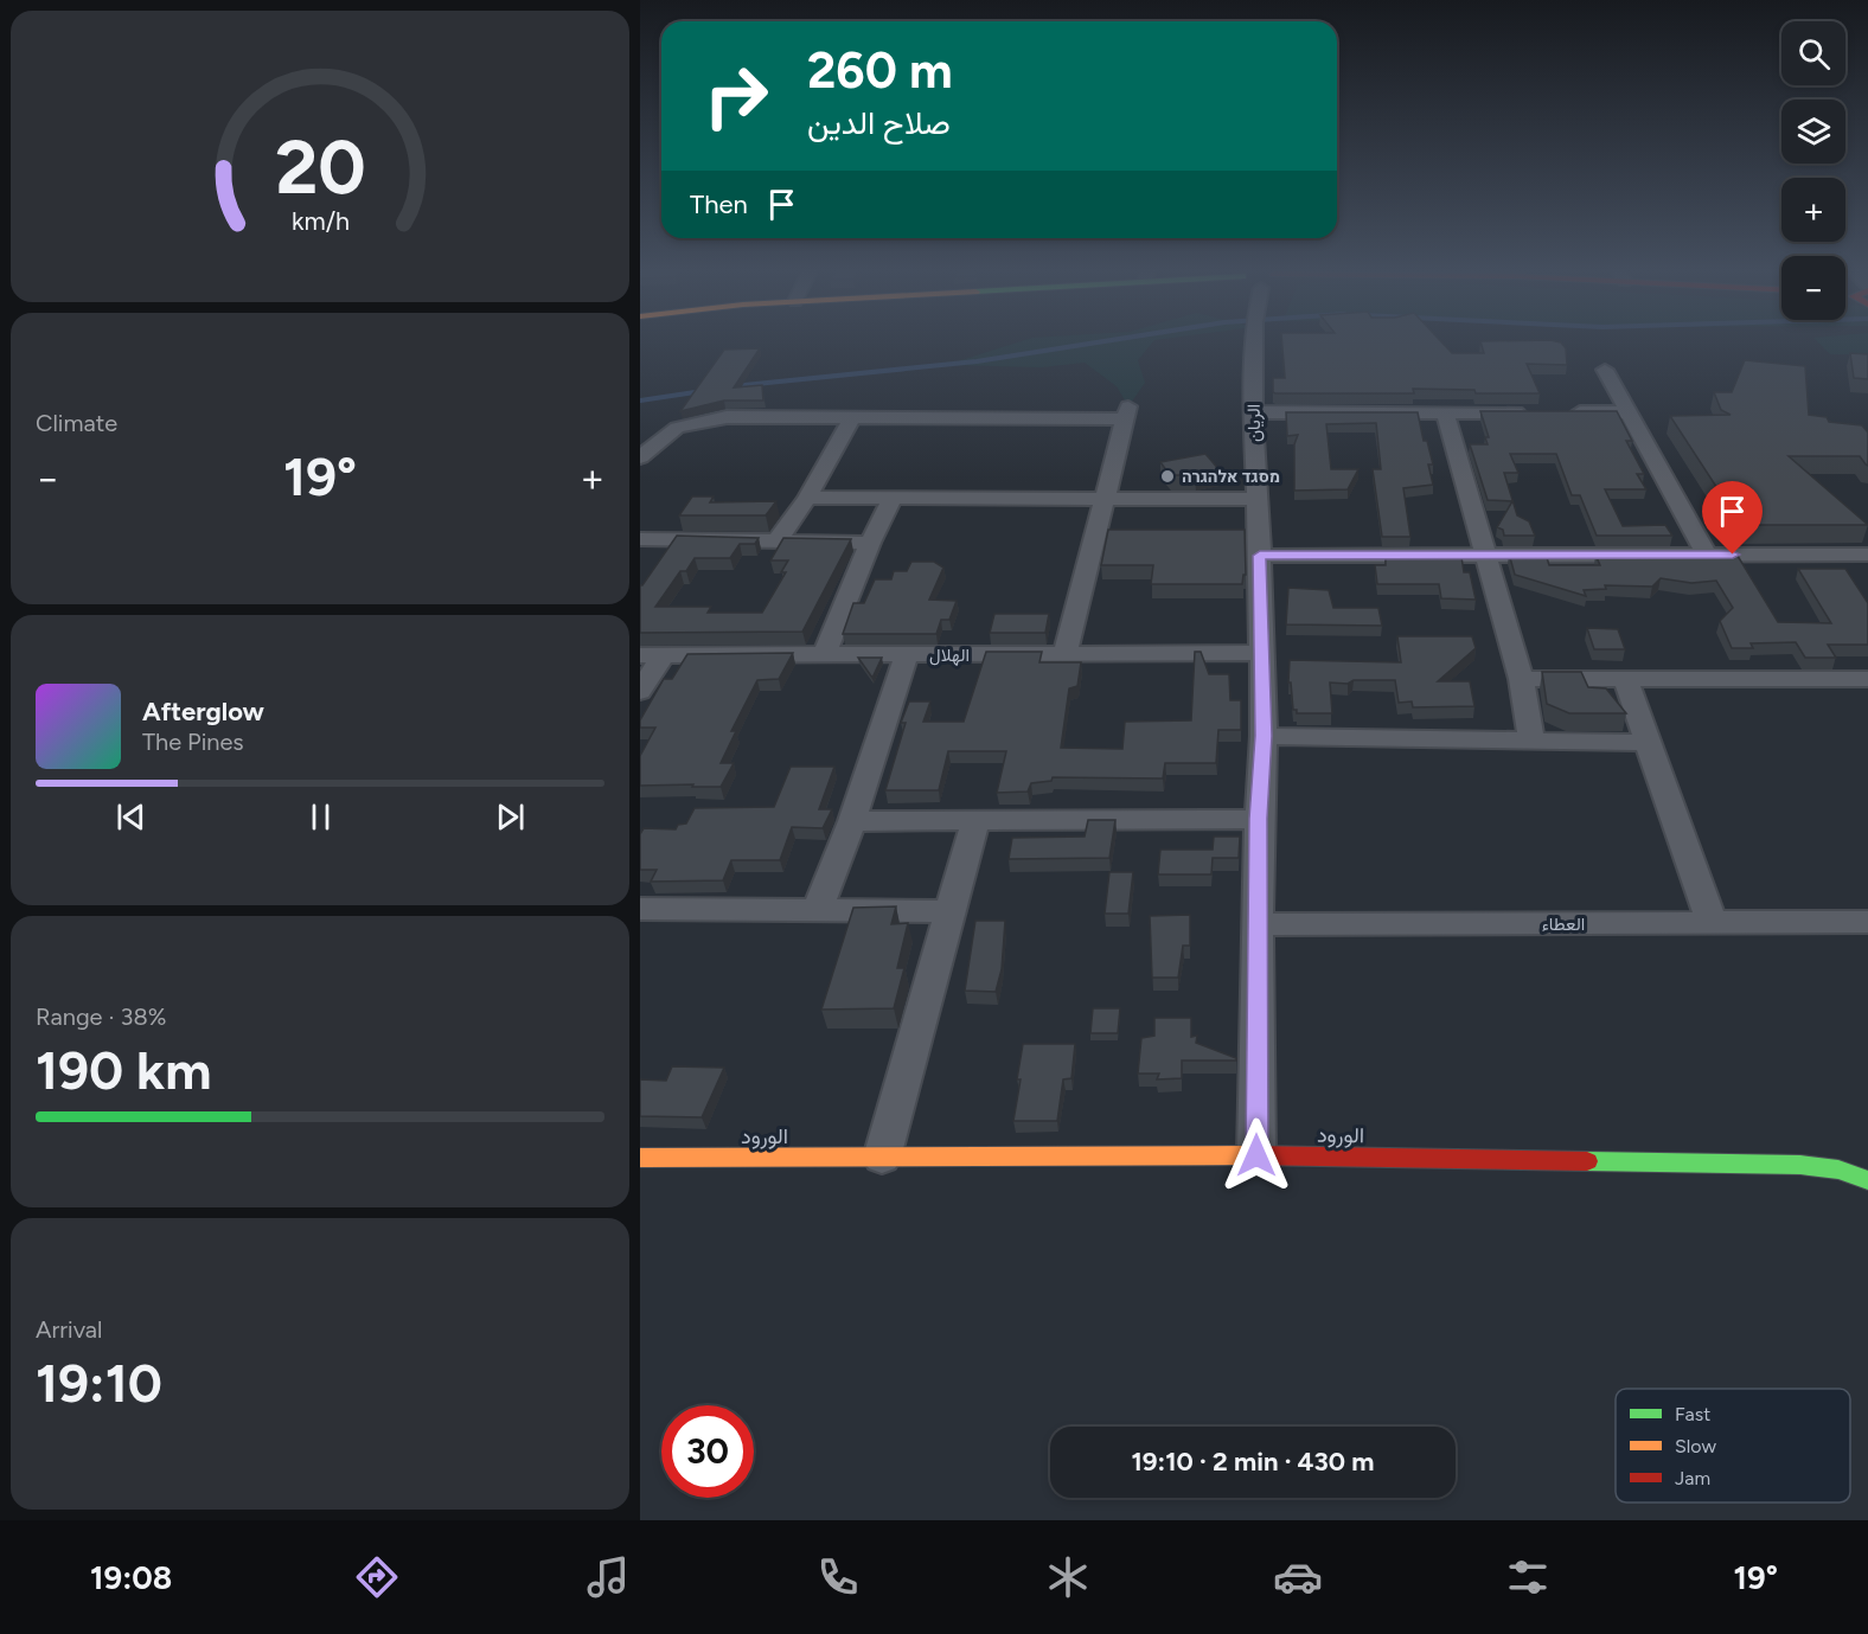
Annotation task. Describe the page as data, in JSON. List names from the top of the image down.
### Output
{
  "streets": {
    "street": [
      "الريان",
      "الهلال",
      "العطاء",
      "الورود"
    ]
  },
  "crossings": [
    ["الريان", "الهلال"],
    ["الريان", "العطاء"],
    ["الريان", "الورود"]
  ],
  "places": ["מסגד אלהגרה"],
  "legend": ["Fast", "Slow", "Jam"],
  "page": {
    "map_buttons": ["+", "−"],
    "turn": ["260 m", "صلاح الدين"],
    "then": "Then",
    "tile": [
      "Climate",
      ["Range · 38%", "190 km"],
      ["Arrival", "19:10"]
    ],
    "heat": ["−", "19°", "+"],
    "song": ["Afterglow", "The Pines"],
    "limit": "30",
    "trip": "19:10 · 2 min · 430 m",
    "tabs": ["19:08", "19°"],
    "gauge": ["20", "km/h"]
  }
}
